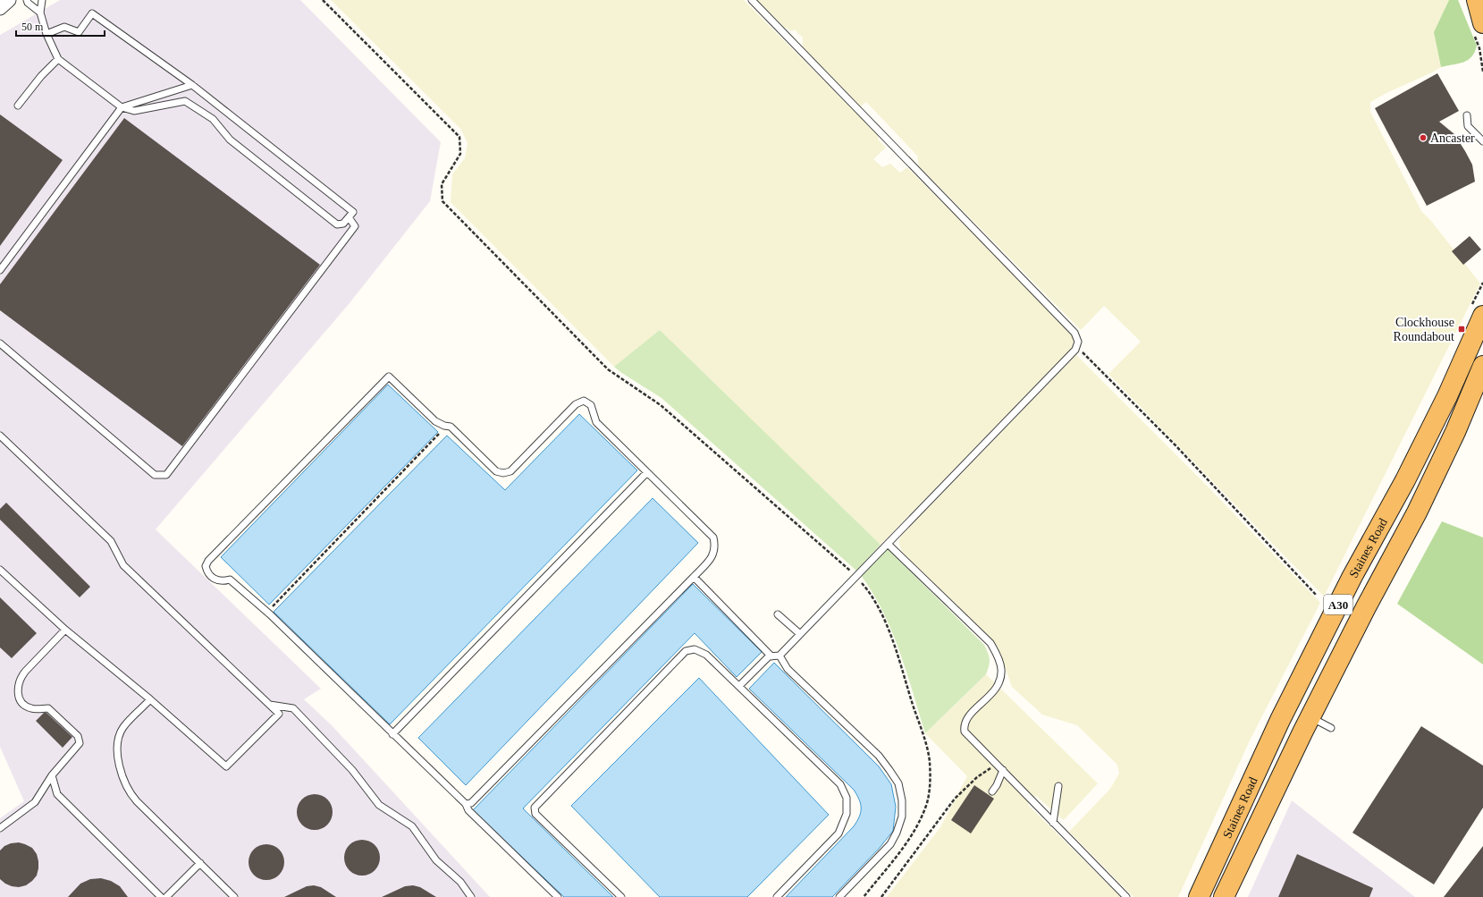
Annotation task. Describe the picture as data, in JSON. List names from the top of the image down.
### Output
{
  "streets": {
    "highway": ["Staines Road", "A30"]
  },
  "places": {
    "other": ["Ancaster"],
    "transit": ["Clockhouse Roundabout"]
  },
  "scale_bar": "50 m"
}
